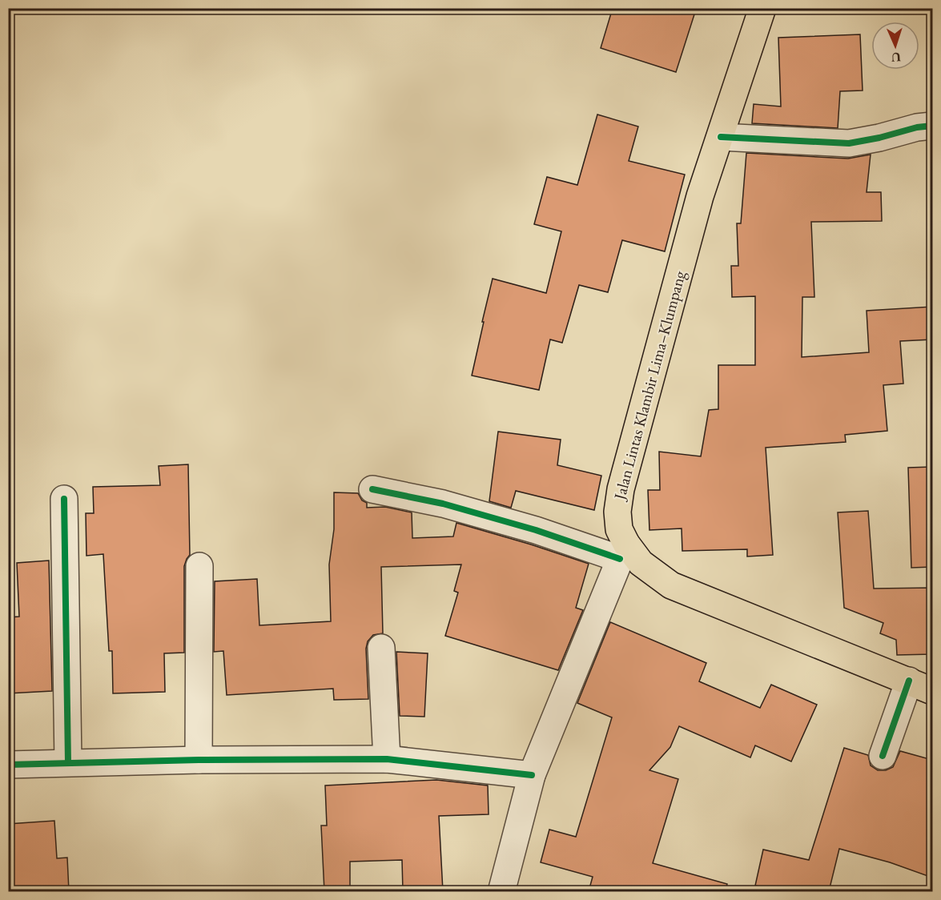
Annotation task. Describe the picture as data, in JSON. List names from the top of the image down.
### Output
{
  "streets": {
    "main road": ["Jalan Lintas Klambir Lima–Klumpang"]
  },
  "north": "bottom"
}
